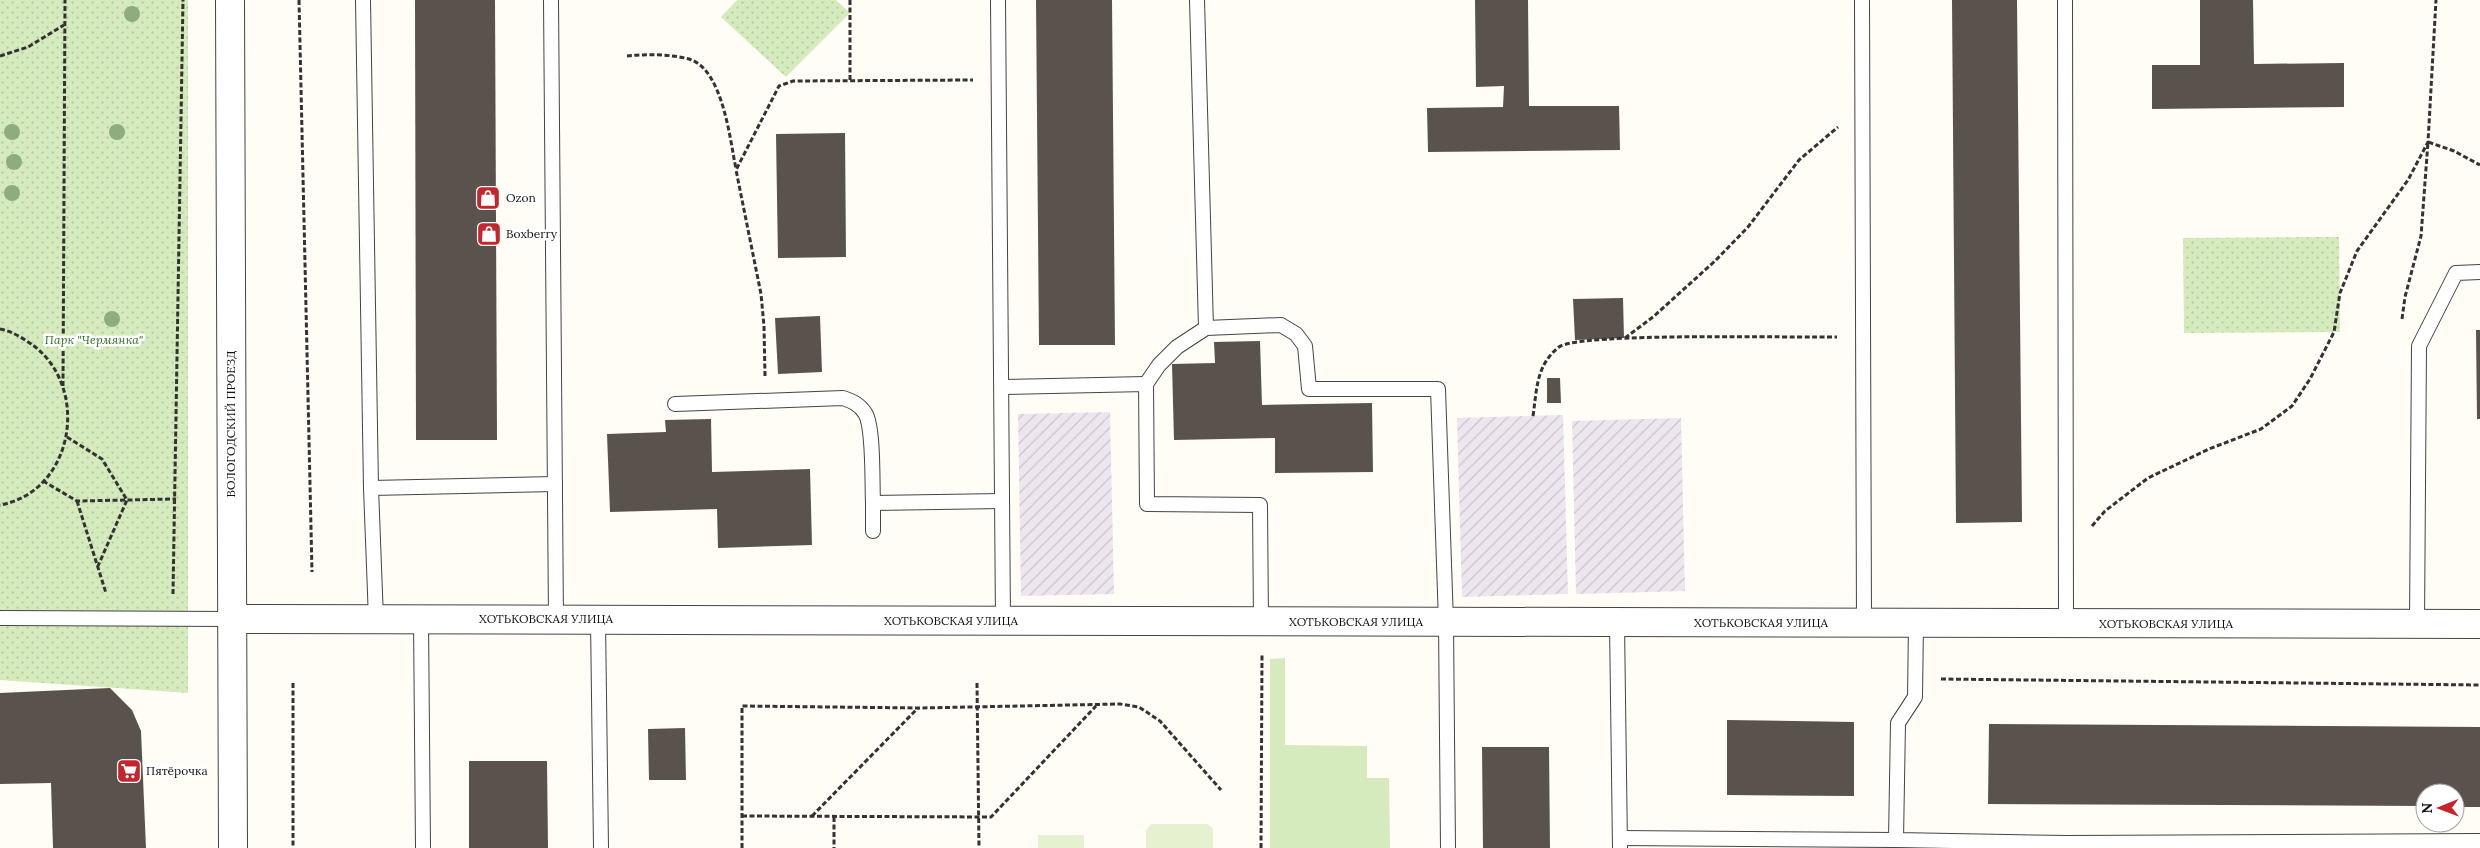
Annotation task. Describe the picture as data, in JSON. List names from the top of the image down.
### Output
{
  "streets": {
    "street": ["ВОЛОГОДСКИЙ ПРОЕЗД", "ХОТЬКОВСКАЯ УЛИЦА"]
  },
  "crossings": [
    ["ВОЛОГОДСКИЙ ПРОЕЗД", "ХОТЬКОВСКАЯ УЛИЦА"]
  ],
  "parks": ["Парк \"Чермянка\""],
  "places": {
    "shop": ["Ozon", "Boxberry"],
    "supermarket": ["Пятёрочка"]
  },
  "north": "left"
}
